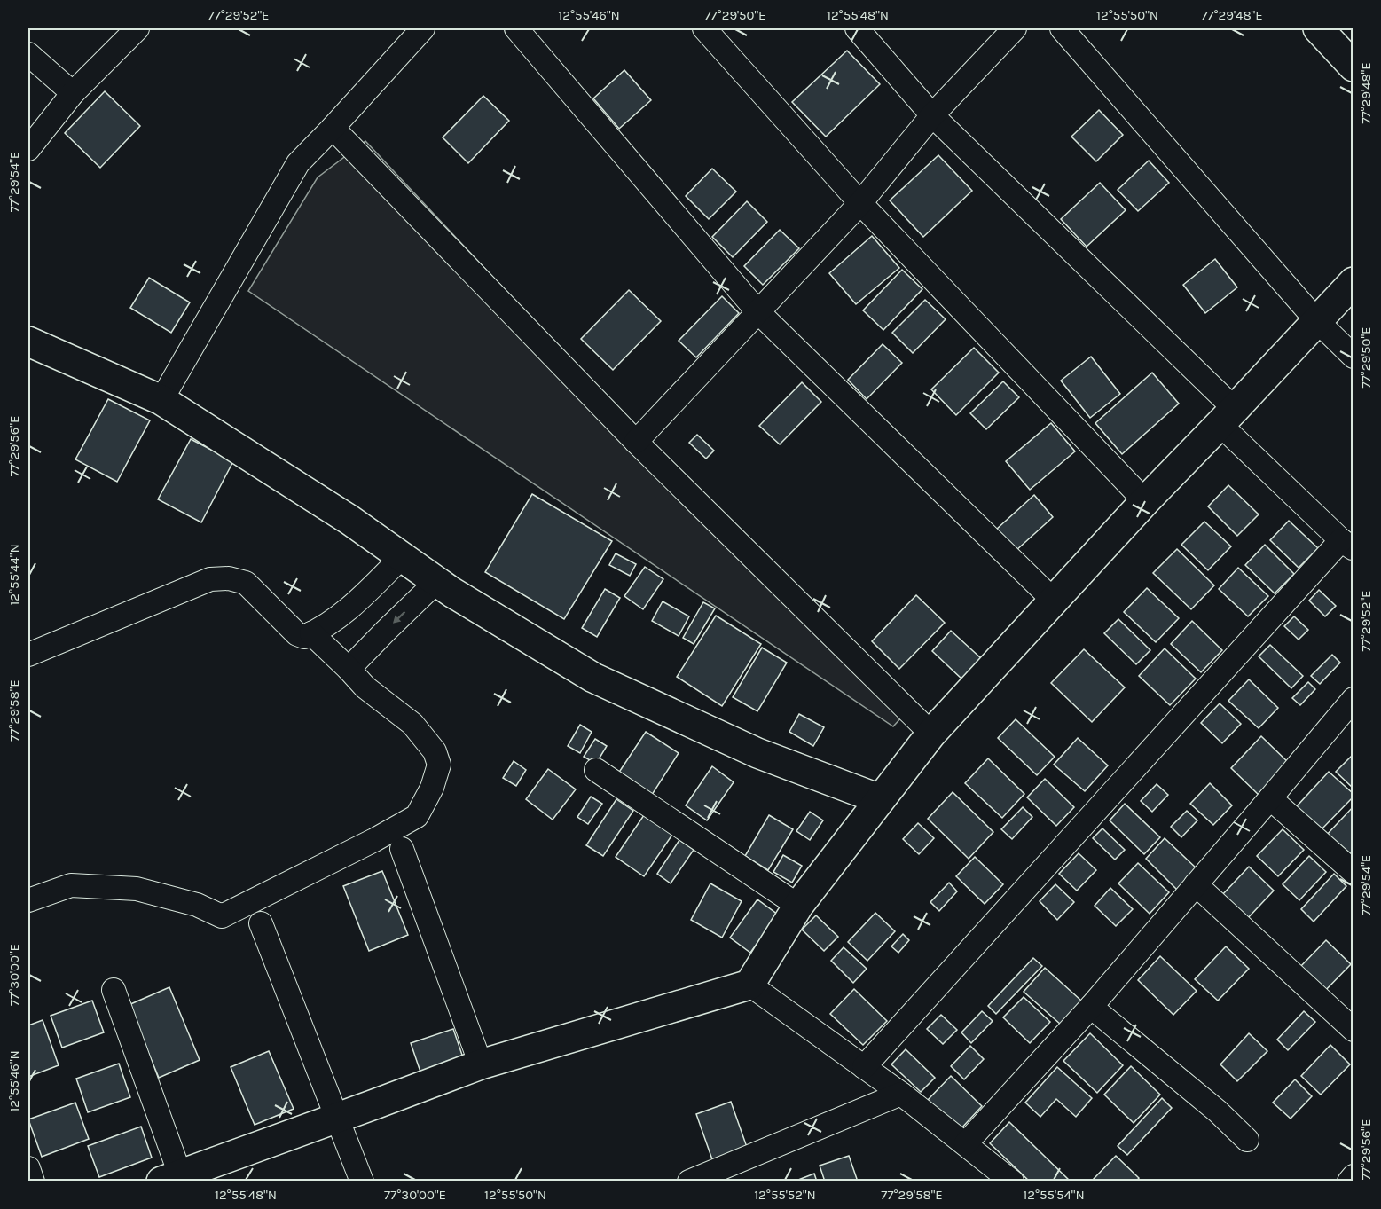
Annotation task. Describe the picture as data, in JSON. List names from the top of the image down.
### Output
{
  "coordinates": [
    "77°29'52\"E",
    "12°55'46\"N",
    "77°29'50\"E",
    "12°55'48\"N",
    "12°55'50\"N",
    "77°29'48\"E",
    "77°29'54\"E",
    "77°29'56\"E",
    "12°55'44\"N",
    "77°29'58\"E",
    "77°30'00\"E",
    "12°55'52\"N",
    "12°55'54\"N"
  ]
}
